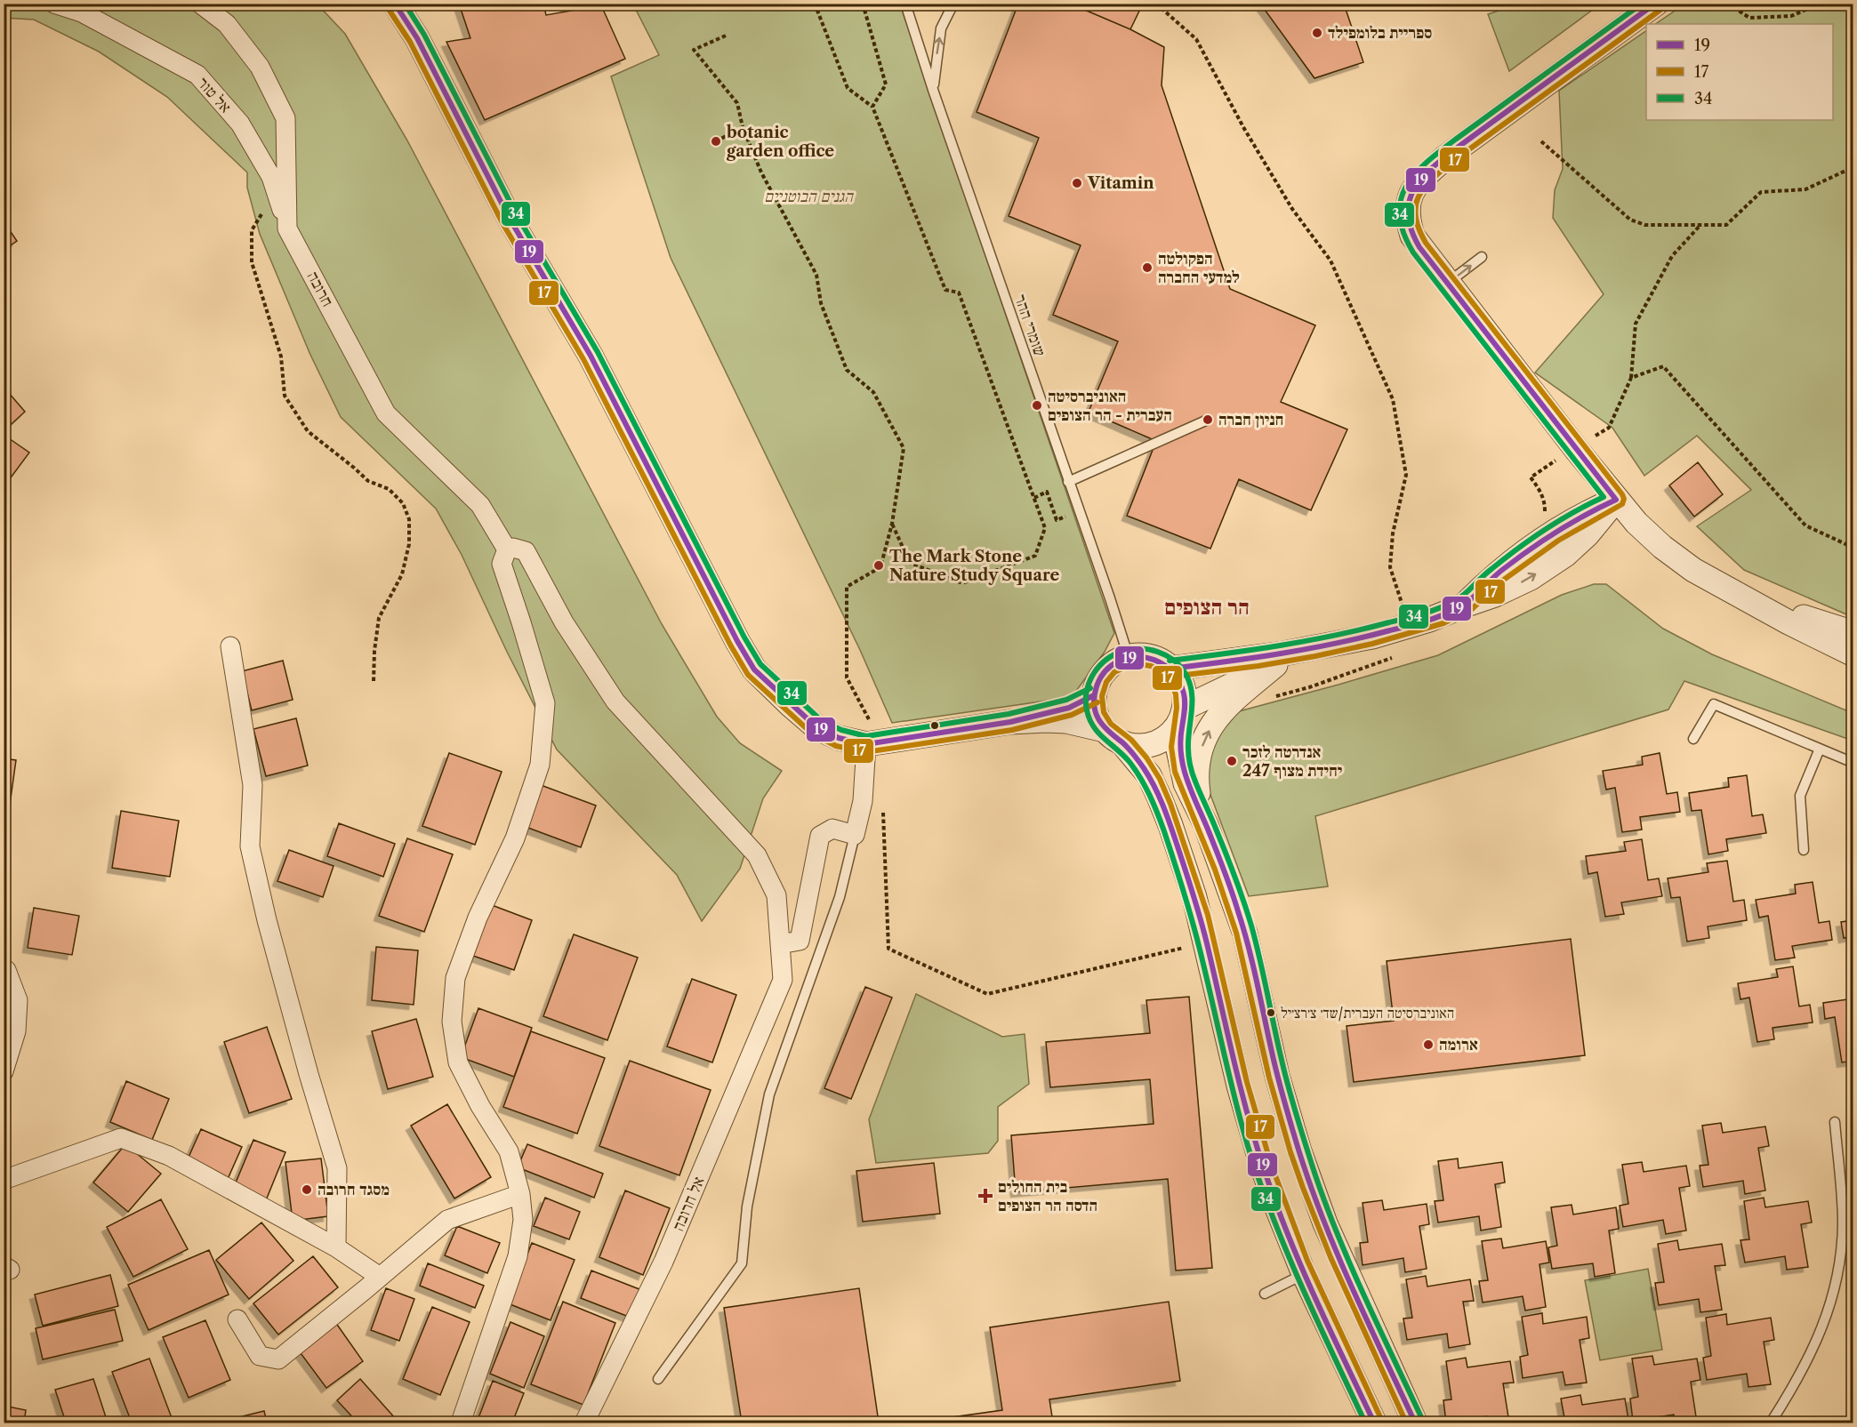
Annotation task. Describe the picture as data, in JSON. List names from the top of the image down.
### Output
{
  "streets": {
    "street": ["אל טור", "חרובה", "אל חרובה"],
    "lane": ["שומרי ההר"]
  },
  "crossings": [
    ["אל טור", "חרובה"]
  ],
  "districts": ["הר הצופים"],
  "parks": ["הגנים הבוטניים"],
  "places": {
    "other": [
      "ספריית בלומפילד",
      "botanic garden office",
      "Vitamin",
      "הפקולטה למדעי החברה",
      "האוניברסיטה העברית - הר הצופים",
      "חניון חברה",
      "The Mark Stone Nature Study Square",
      "אנדרטה לזכר יחידת מצוף 247",
      "האוניברסיטה העברית/שד׳ צ׳רצ׳יל",
      "ארומה",
      "מסגד חרובה"
    ],
    "health": ["בית החולים הדסה הר הצופים"]
  },
  "lines": ["transit line 19", "transit line 34", "transit line 17"],
  "legend": ["19", "17", "34"]
}
